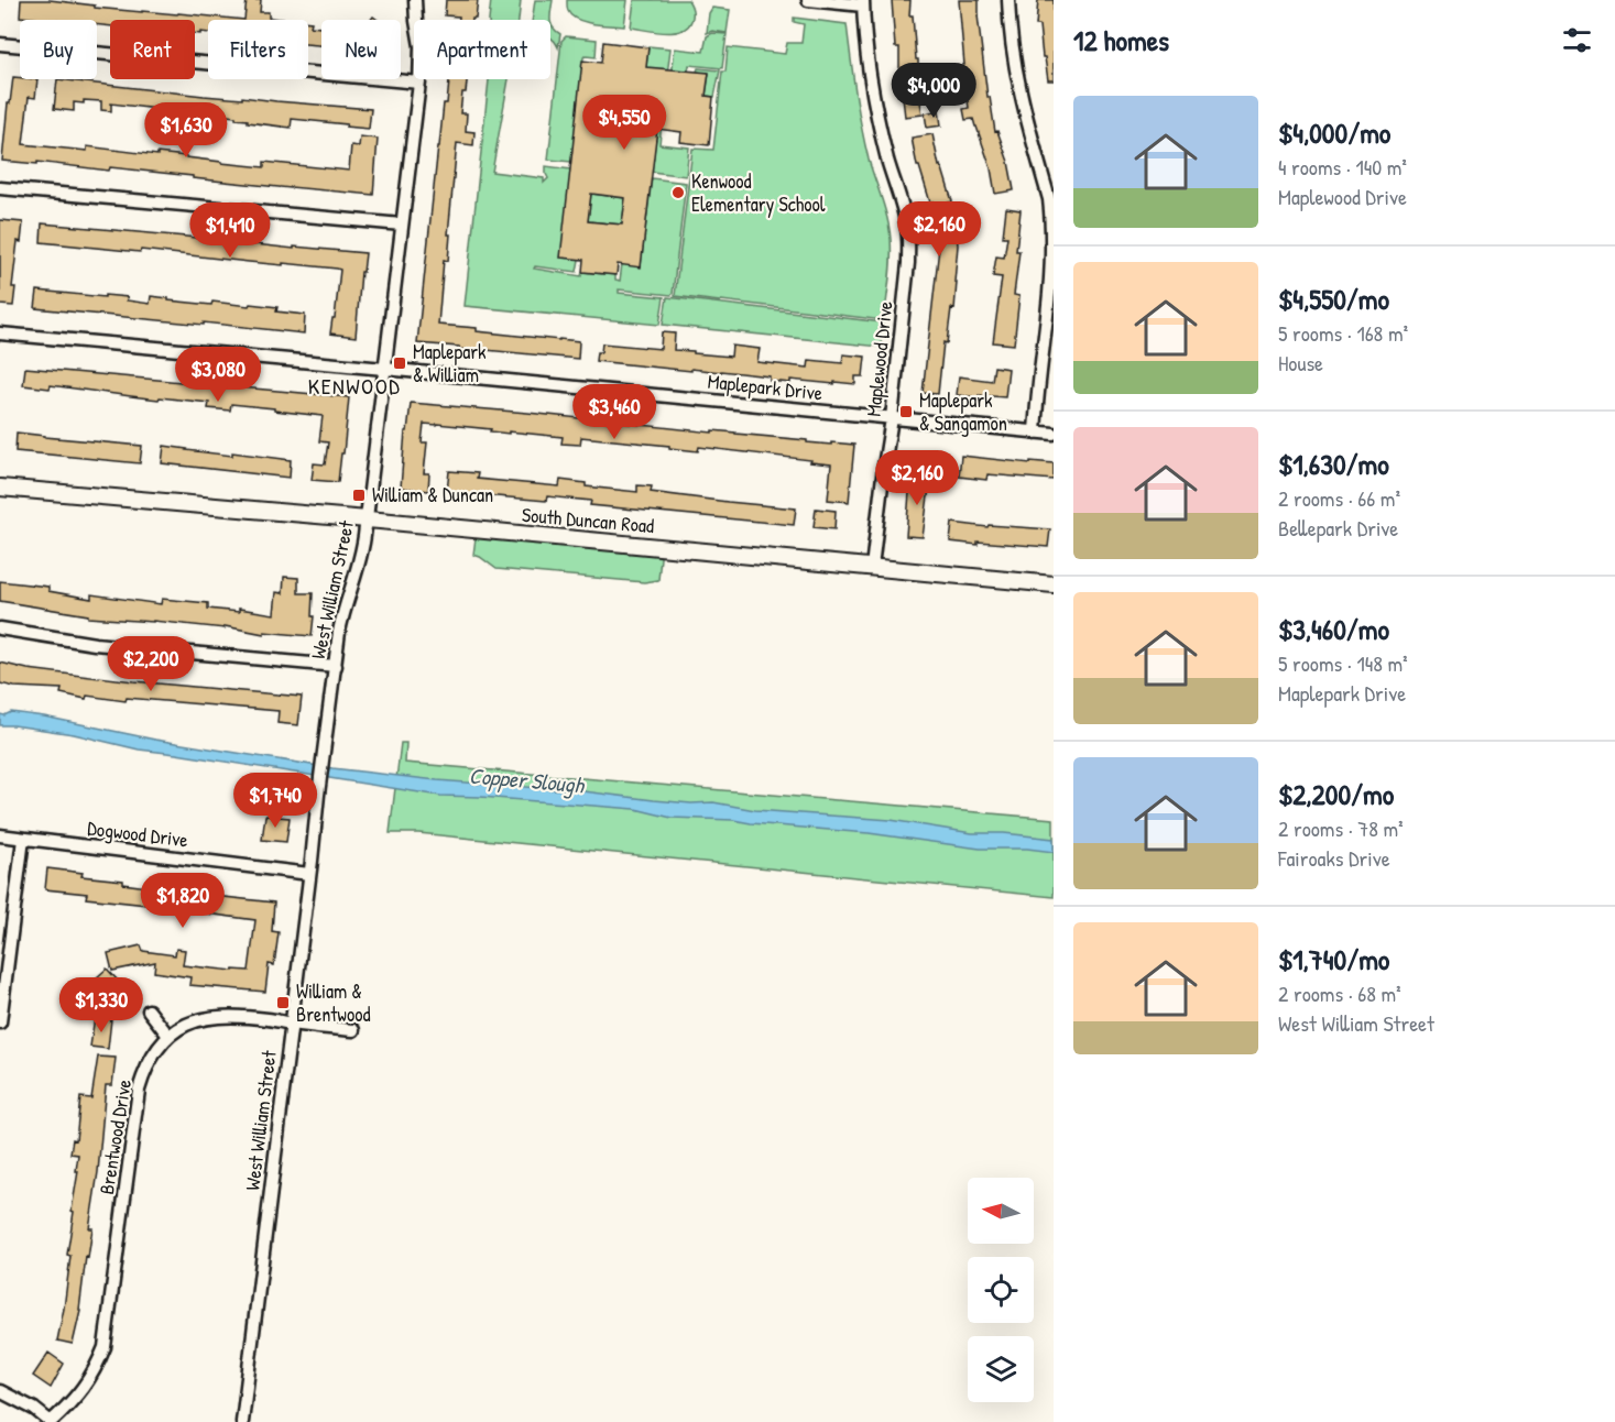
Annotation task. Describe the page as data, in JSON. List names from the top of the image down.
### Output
{
  "streets": {
    "main road": ["South Duncan Road"],
    "street": [
      "Maplewood Drive",
      "Maplepark Drive",
      "West William Street",
      "Dogwood Drive",
      "Brentwood Drive"
    ]
  },
  "crossings": [
    ["Maplewood Drive", "Maplepark Drive"],
    ["Maplewood Drive", "South Duncan Road"],
    ["Maplepark Drive", "West William Street"],
    ["South Duncan Road", "West William Street"],
    ["West William Street", "Dogwood Drive"],
    ["West William Street", "Brentwood Drive"]
  ],
  "districts": ["KENWOOD"],
  "water": ["Copper Slough"],
  "places": {
    "other": ["Kenwood Elementary School"],
    "transit": [
      "Maplepark & William",
      "Maplepark & Sangamon",
      "William & Duncan",
      "William & Brentwood"
    ]
  },
  "north": "left",
  "page": {
    "heading": "12 homes",
    "chip": [
      "Buy",
      "Rent",
      "Filters",
      "New",
      "Apartment"
    ],
    "price": [
      "$4,000",
      "$4,550",
      "$1,630",
      "$2,160",
      "$1,410",
      "$3,080",
      "$3,460",
      "$2,160",
      "$2,200",
      "$1,740",
      "$1,820",
      "$1,330"
    ],
    "list": [
      {
        "name": "$4,000/mo",
        "note": "4 rooms · 140 m² · Maplewood Drive"
      },
      {
        "name": "$4,550/mo",
        "note": "5 rooms · 168 m² · House"
      },
      {
        "name": "$1,630/mo",
        "note": "2 rooms · 66 m² · Bellepark Drive"
      },
      {
        "name": "$3,460/mo",
        "note": "5 rooms · 148 m² · Maplepark Drive"
      },
      {
        "name": "$2,200/mo",
        "note": "2 rooms · 78 m² · Fairoaks Drive"
      },
      {
        "name": "$1,740/mo",
        "note": "2 rooms · 68 m² · West William Street"
      }
    ]
  }
}
